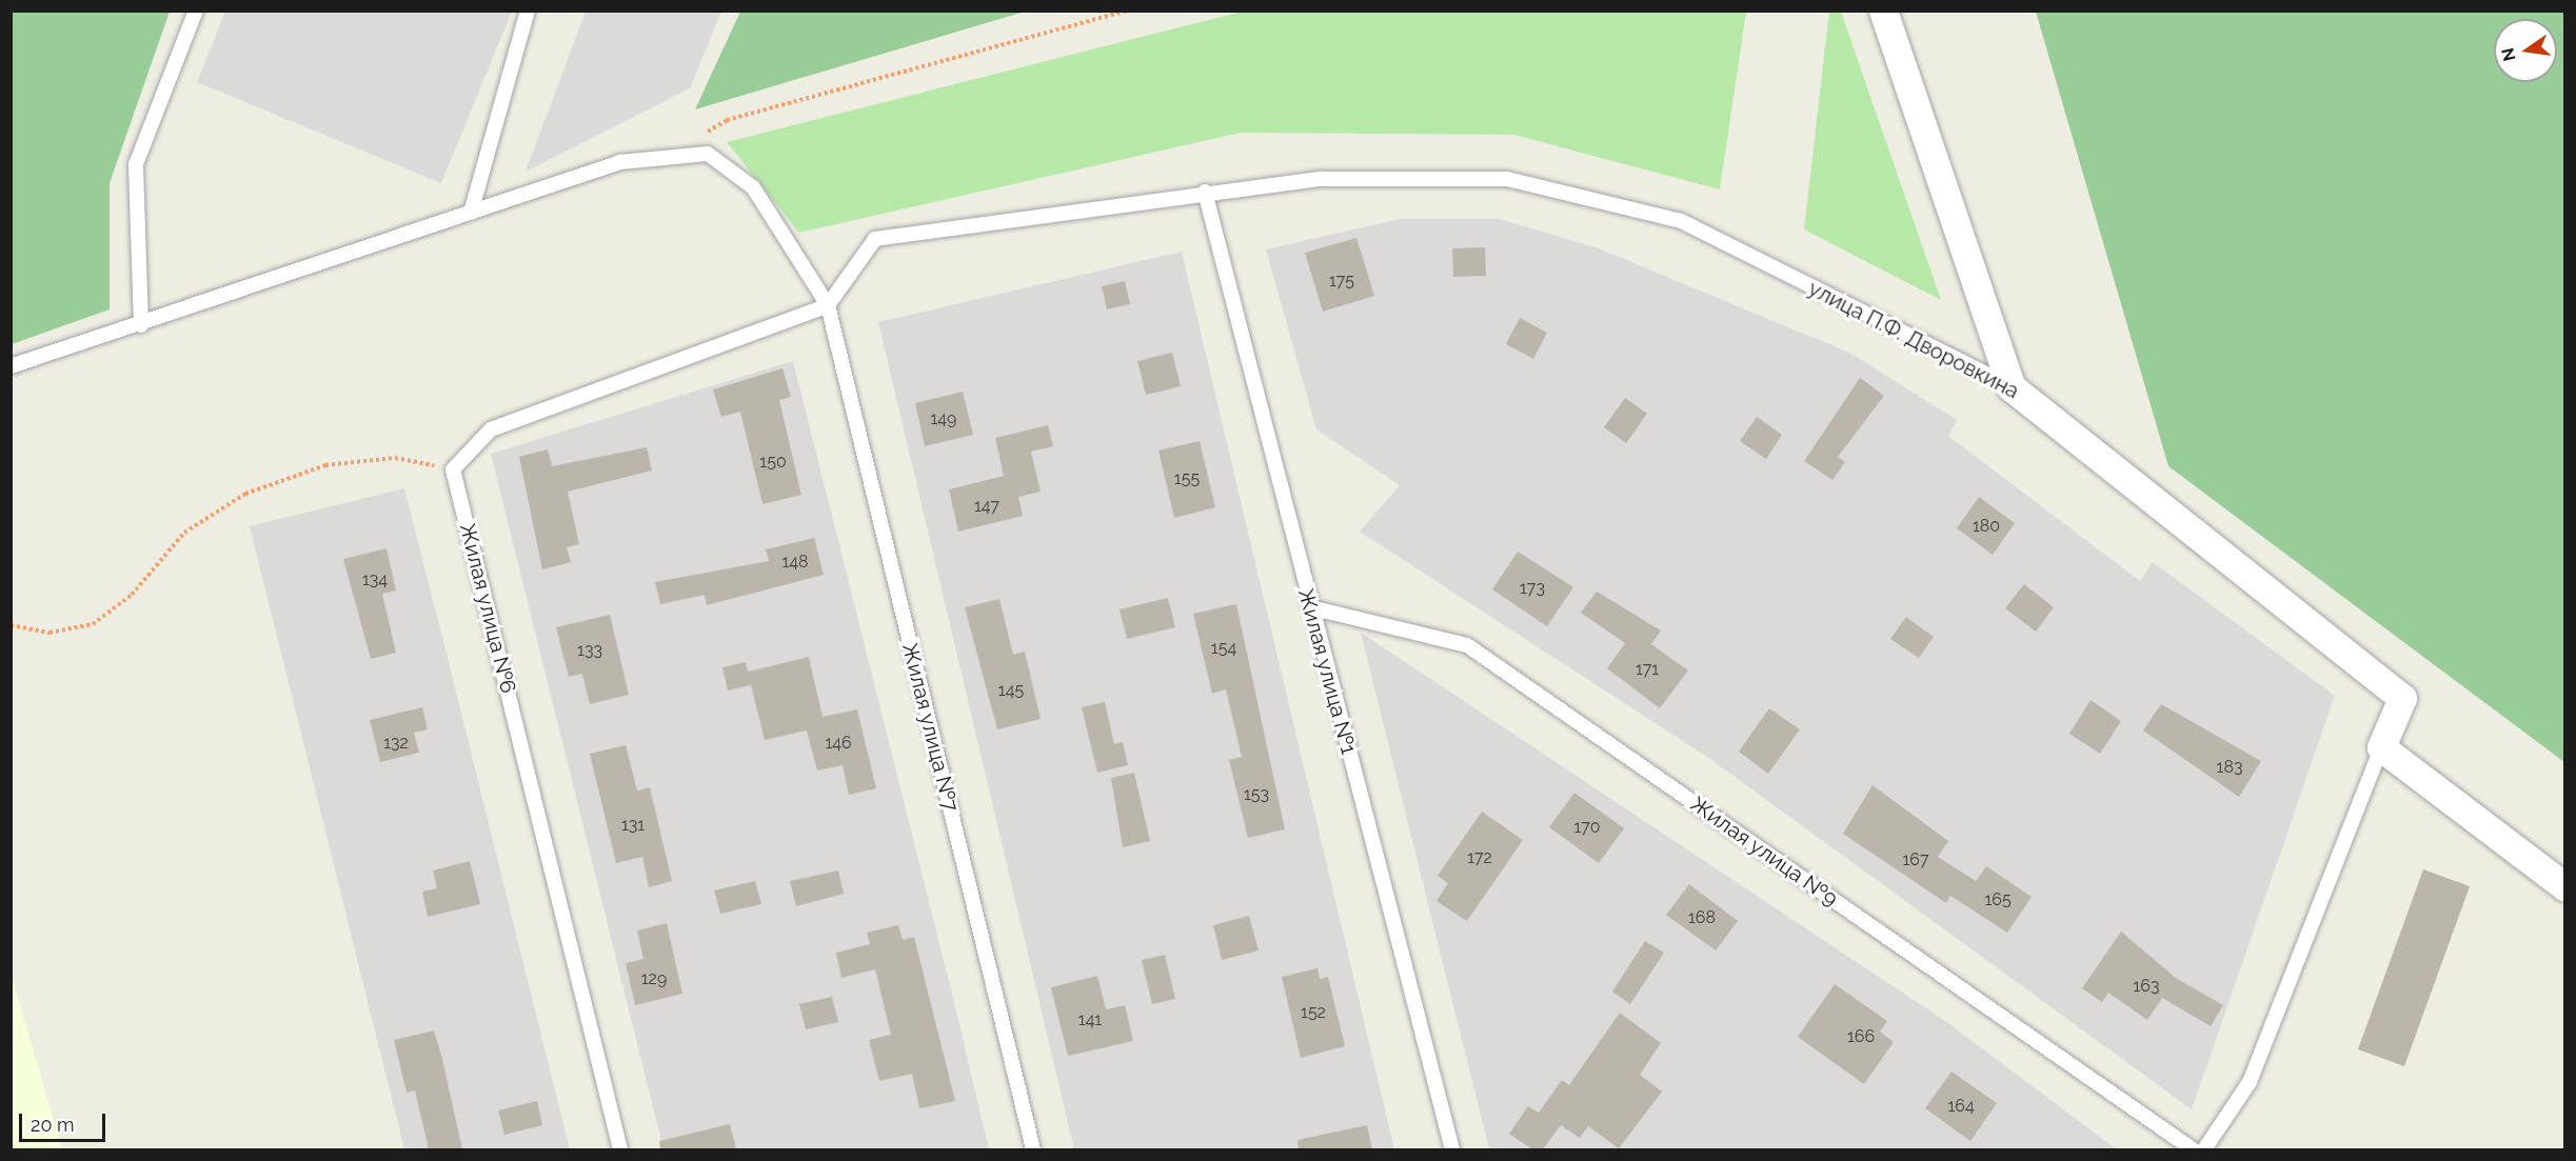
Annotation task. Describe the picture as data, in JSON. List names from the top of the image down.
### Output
{
  "streets": {
    "street": ["улица П.Ф. Дворовкина"],
    "lane": [
      "Жилая улица №6",
      "Жилая улица №1",
      "Жилая улица №7",
      "Жилая улица №9"
    ]
  },
  "crossings": [
    ["улица П.Ф. Дворовкина", "Жилая улица №1"],
    ["улица П.Ф. Дворовкина", "Жилая улица №7"],
    ["Жилая улица №1", "Жилая улица №9"]
  ],
  "house_numbers": [
    "175",
    "149",
    "150",
    "155",
    "147",
    "180",
    "148",
    "134",
    "173",
    "154",
    "133",
    "171",
    "145",
    "132",
    "146",
    "183",
    "153",
    "131",
    "170",
    "172",
    "167",
    "165",
    "168",
    "129",
    "163",
    "152",
    "141",
    "166",
    "164"
  ],
  "scale_bar": "20 m",
  "north": "left"
}
